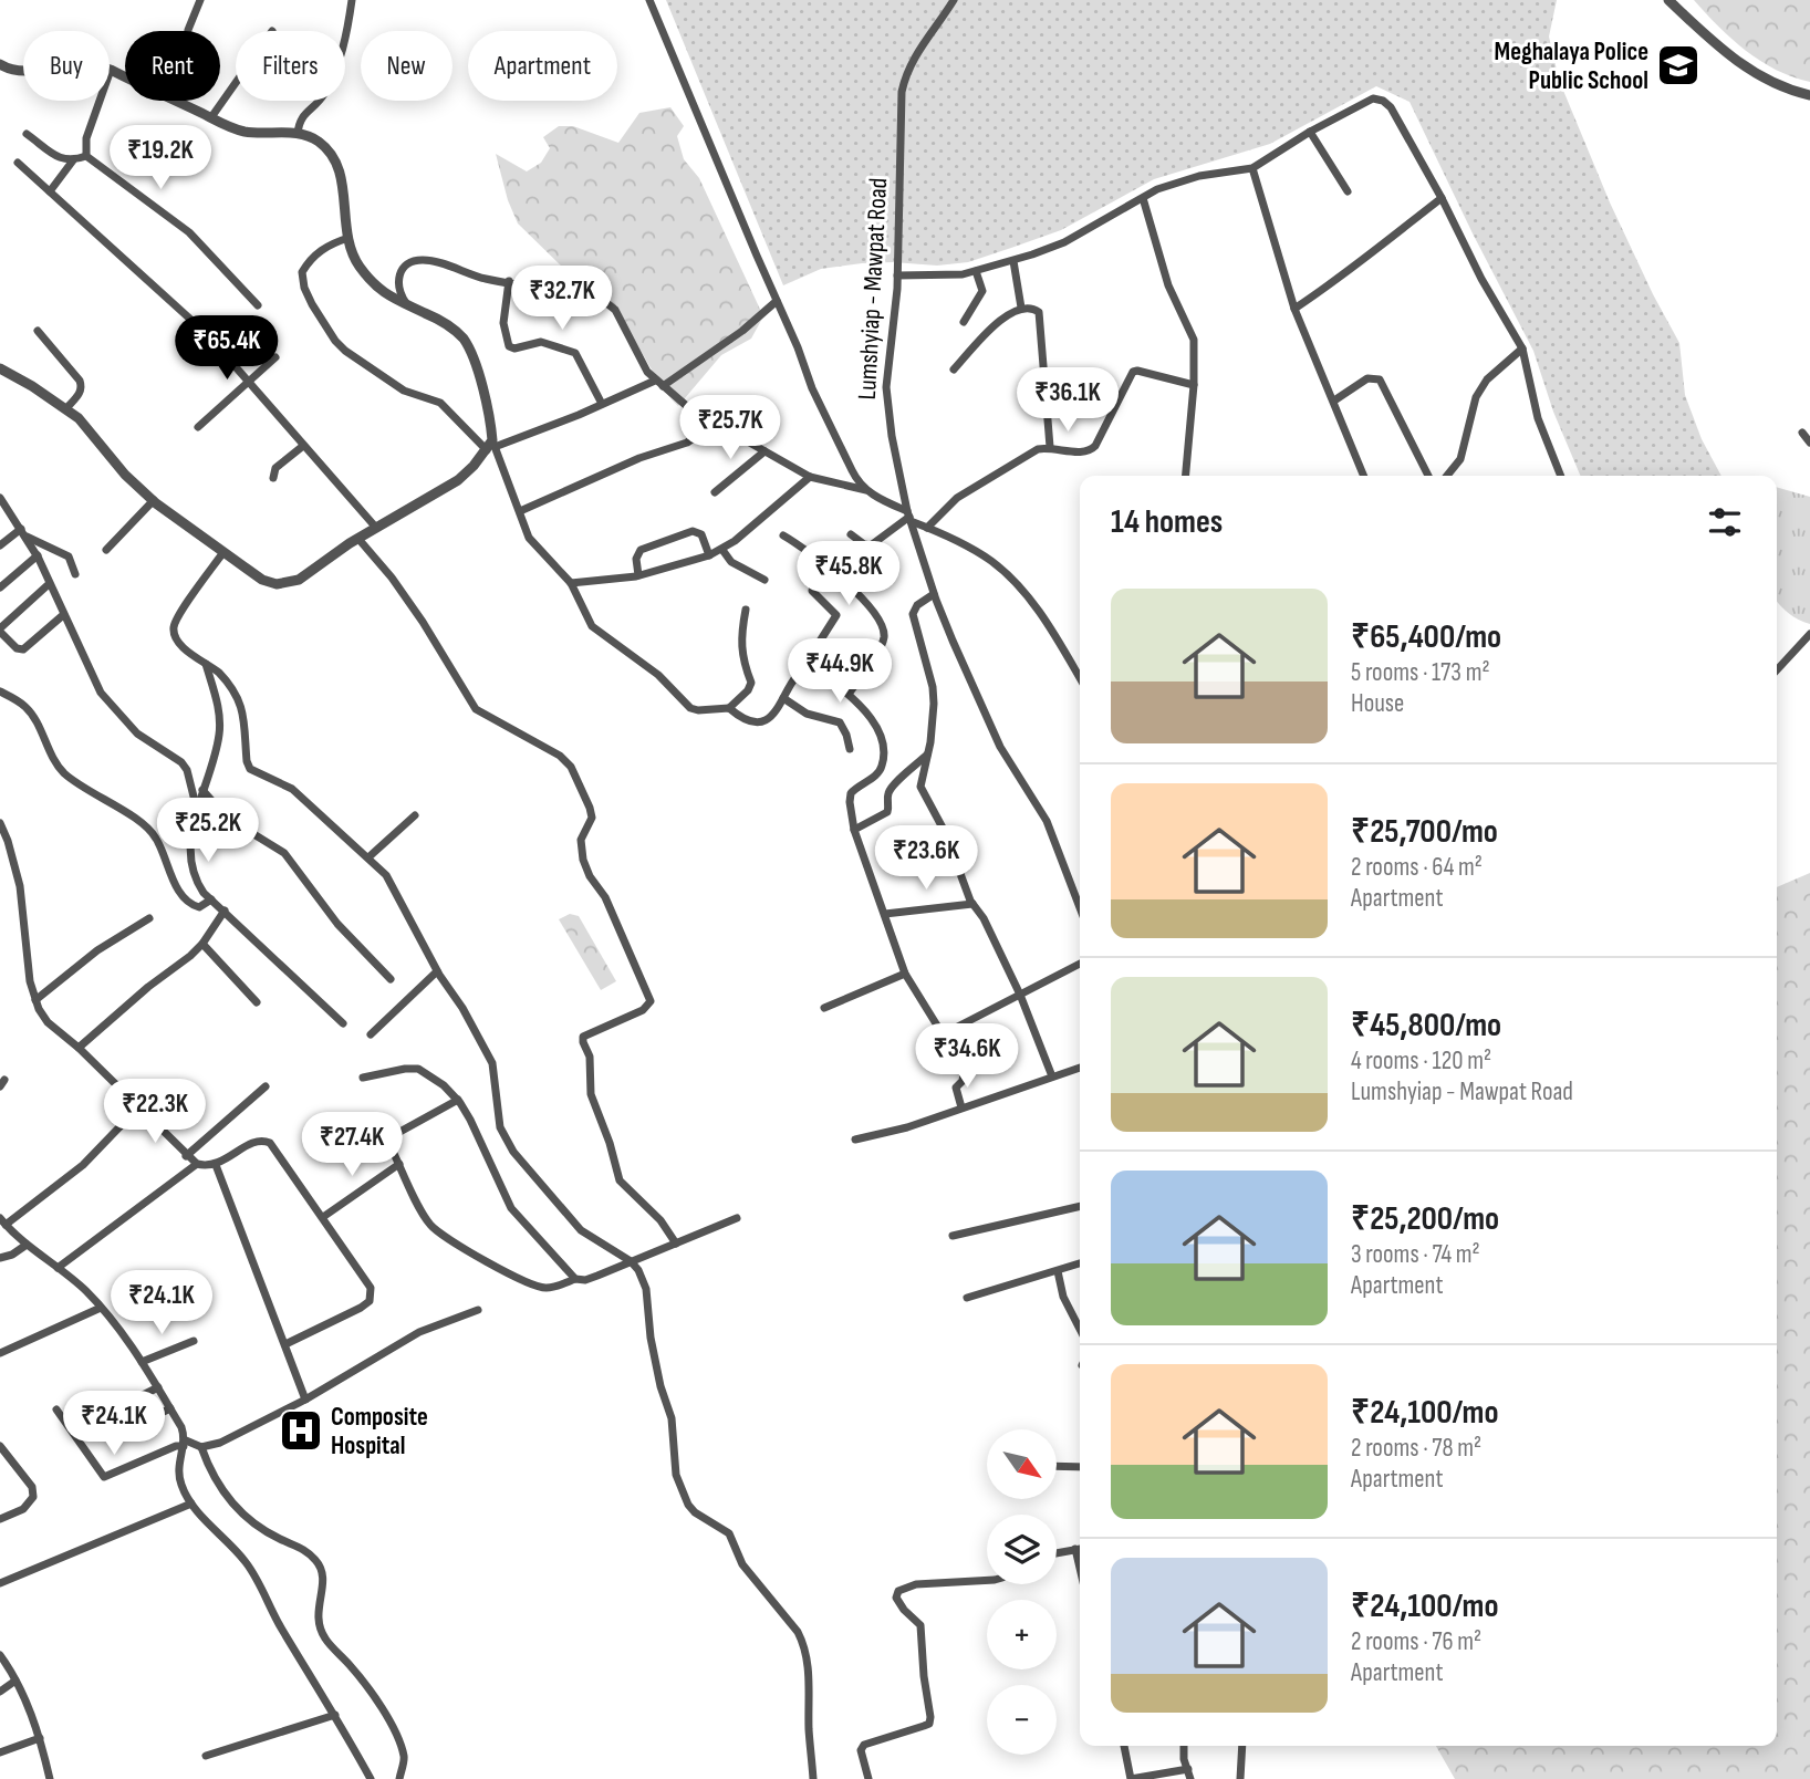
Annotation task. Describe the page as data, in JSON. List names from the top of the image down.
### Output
{
  "streets": {
    "street": ["Lumshyiap - Mawpat Road"]
  },
  "places": {
    "school or university": ["Meghalaya Police Public School"],
    "hospital": ["Composite Hospital"]
  },
  "north": "bottom right",
  "page": {
    "chip": [
      "Buy",
      "Rent",
      "Filters",
      "New",
      "Apartment"
    ],
    "price": [
      "₹19.2K",
      "₹32.7K",
      "₹65.4K",
      "₹36.1K",
      "₹25.7K",
      "₹45.8K",
      "₹44.9K",
      "₹25.2K",
      "₹23.6K",
      "₹34.6K",
      "₹22.3K",
      "₹27.4K",
      "₹24.1K",
      "₹24.1K"
    ],
    "heading": "14 homes",
    "list": [
      {
        "name": "₹65,400/mo",
        "note": "5 rooms · 173 m² · House"
      },
      {
        "name": "₹25,700/mo",
        "note": "2 rooms · 64 m² · Apartment"
      },
      {
        "name": "₹45,800/mo",
        "note": "4 rooms · 120 m² · Lumshyiap - Mawpat Road"
      },
      {
        "name": "₹25,200/mo",
        "note": "3 rooms · 74 m² · Apartment"
      },
      {
        "name": "₹24,100/mo",
        "note": "2 rooms · 78 m² · Apartment"
      },
      {
        "name": "₹24,100/mo",
        "note": "2 rooms · 76 m² · Apartment"
      }
    ],
    "map_buttons": ["+", "−"]
  }
}
